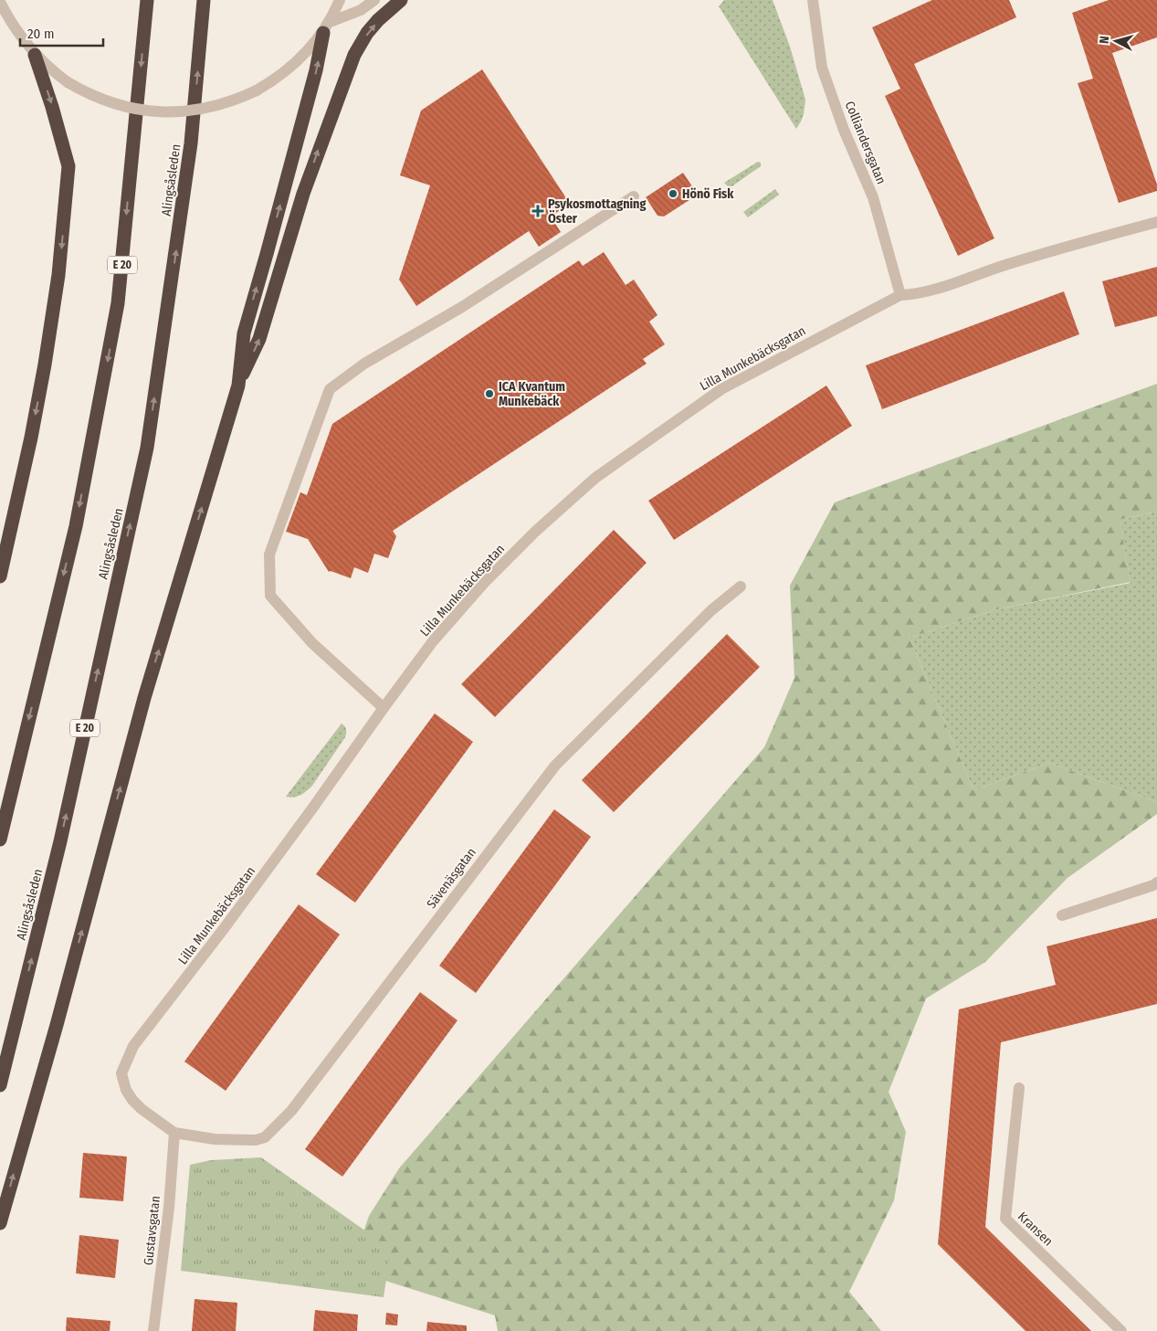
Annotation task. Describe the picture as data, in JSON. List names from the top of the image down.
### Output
{
  "streets": {
    "highway": ["Alingsåsleden", "E 20"],
    "street": [
      "Colliandersgatan",
      "Lilla Munkebäcksgatan",
      "Sävenäsgatan",
      "Kransen",
      "Gustavsgatan"
    ]
  },
  "crossings": [
    ["Colliandersgatan", "Lilla Munkebäcksgatan"],
    ["Lilla Munkebäcksgatan", "Sävenäsgatan"],
    ["Lilla Munkebäcksgatan", "Gustavsgatan"],
    ["Sävenäsgatan", "Gustavsgatan"]
  ],
  "places": {
    "other": ["Hönö Fisk", "ICA Kvantum Munkebäck"],
    "health": ["Psykosmottagning Öster"]
  },
  "scale_bar": "20 m",
  "north": "left"
}
